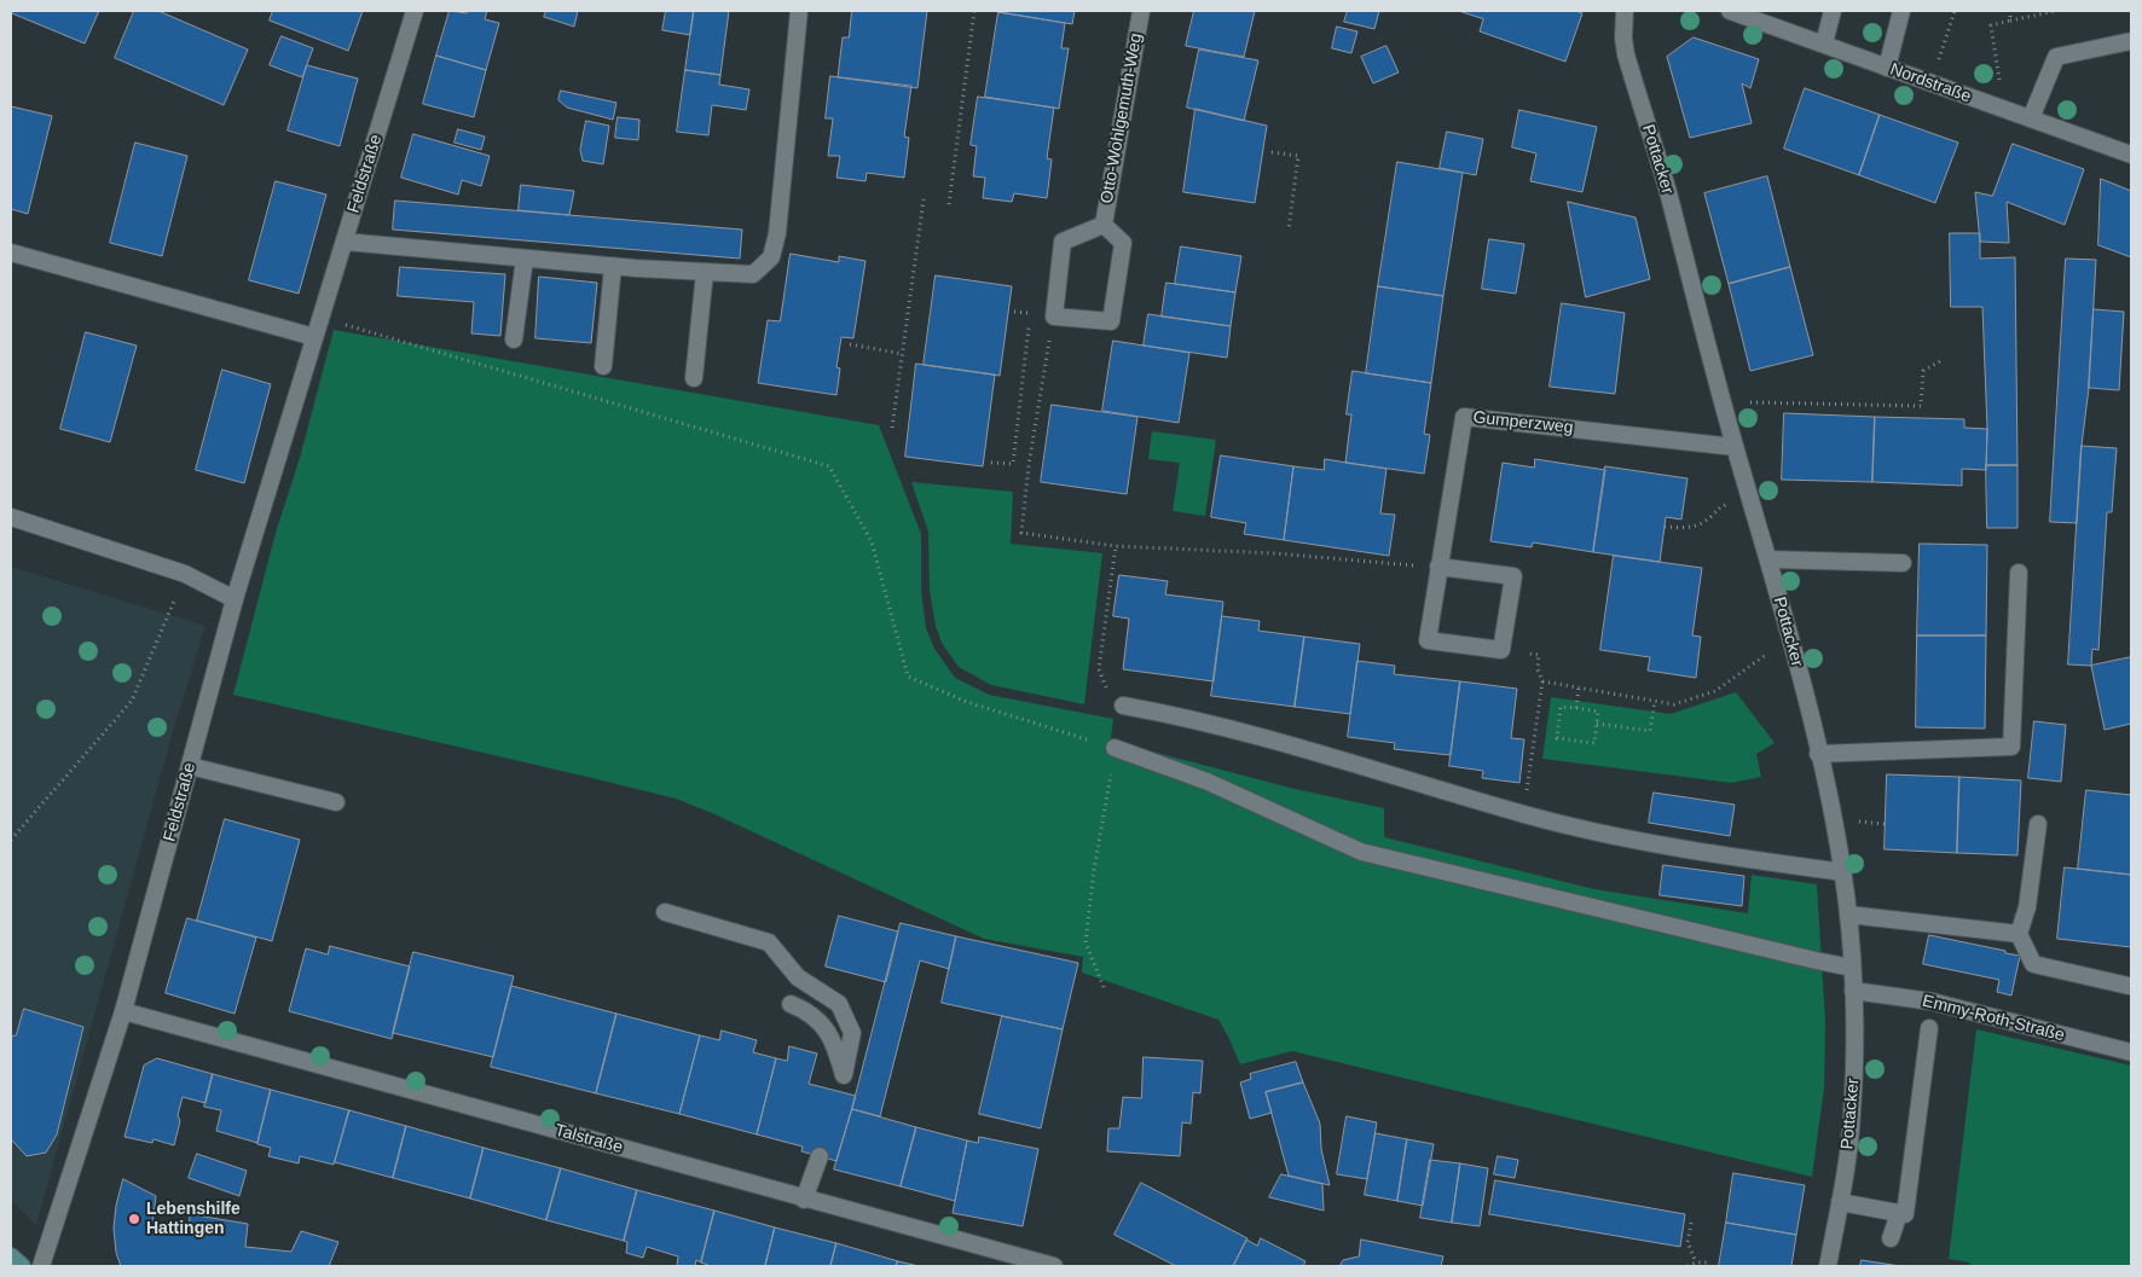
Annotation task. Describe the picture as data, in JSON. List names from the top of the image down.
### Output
{
  "streets": {
    "street": [
      "Nordstraße",
      "Otto-Wohlgemuth-Weg",
      "Pottacker",
      "Feldstraße",
      "Gumperzweg",
      "Emmy-Roth-Straße",
      "Talstraße"
    ]
  },
  "crossings": [
    ["Pottacker", "Gumperzweg"],
    ["Pottacker", "Emmy-Roth-Straße"],
    ["Feldstraße", "Talstraße"]
  ],
  "places": ["Lebenshilfe Hattingen"]
}
